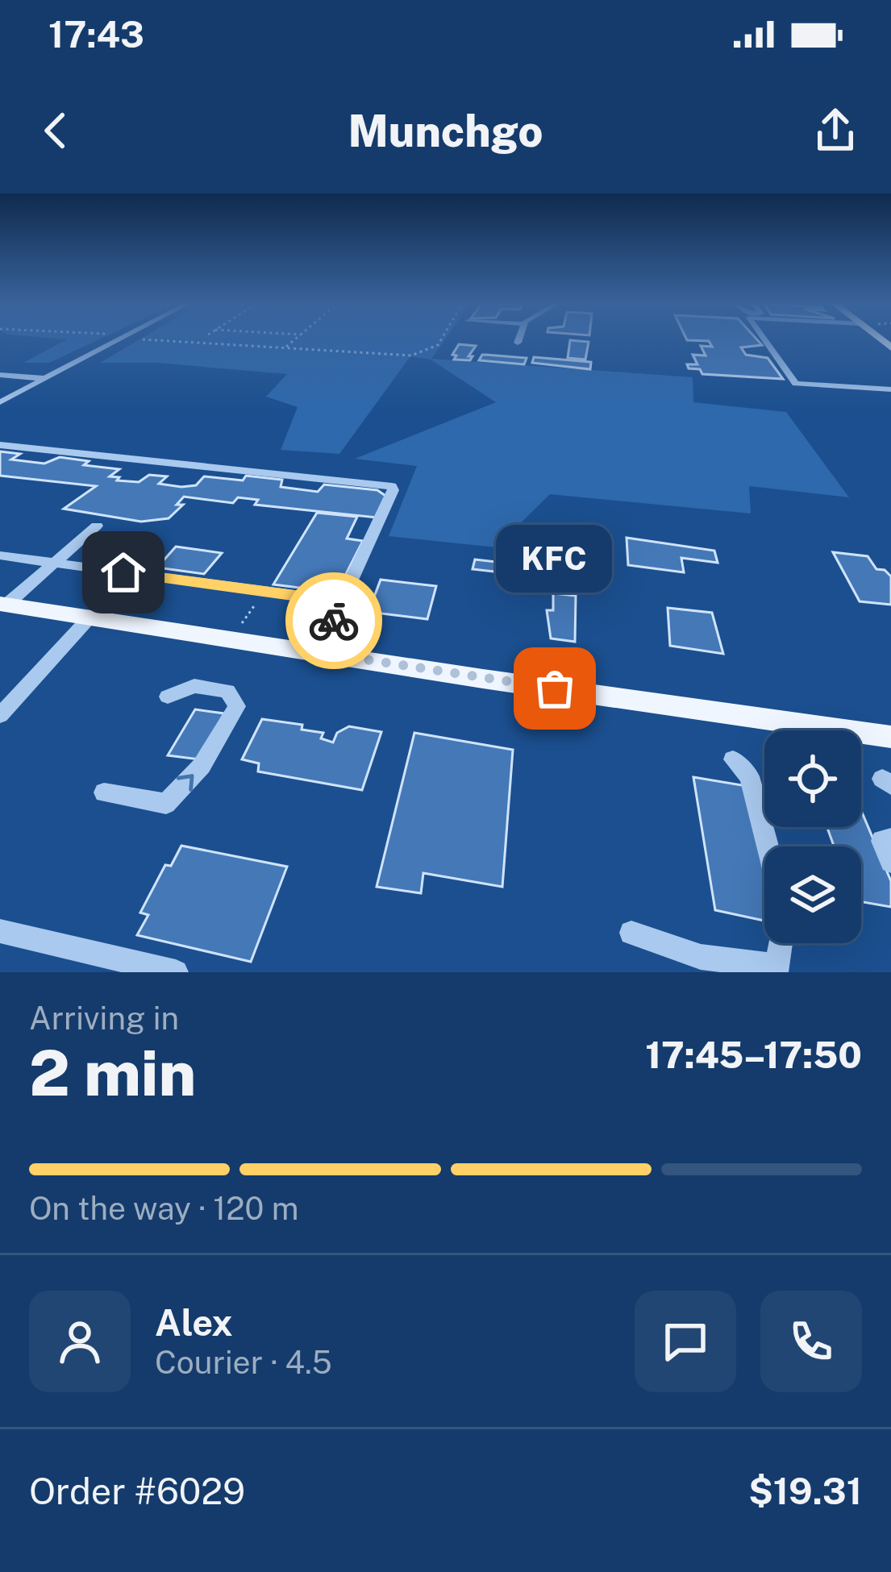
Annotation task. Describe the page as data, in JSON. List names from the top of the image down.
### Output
{
  "places": ["KFC"],
  "page": {
    "status": "17:43",
    "header": "Munchgo",
    "bubble": "KFC",
    "heading": ["2 min", "Arriving in", "17:45–17:50"],
    "panel": [
      "Alex",
      "Courier · 4.5",
      "Order #6029",
      "$19.31"
    ],
    "bar": "On the way · 120 m"
  }
}
